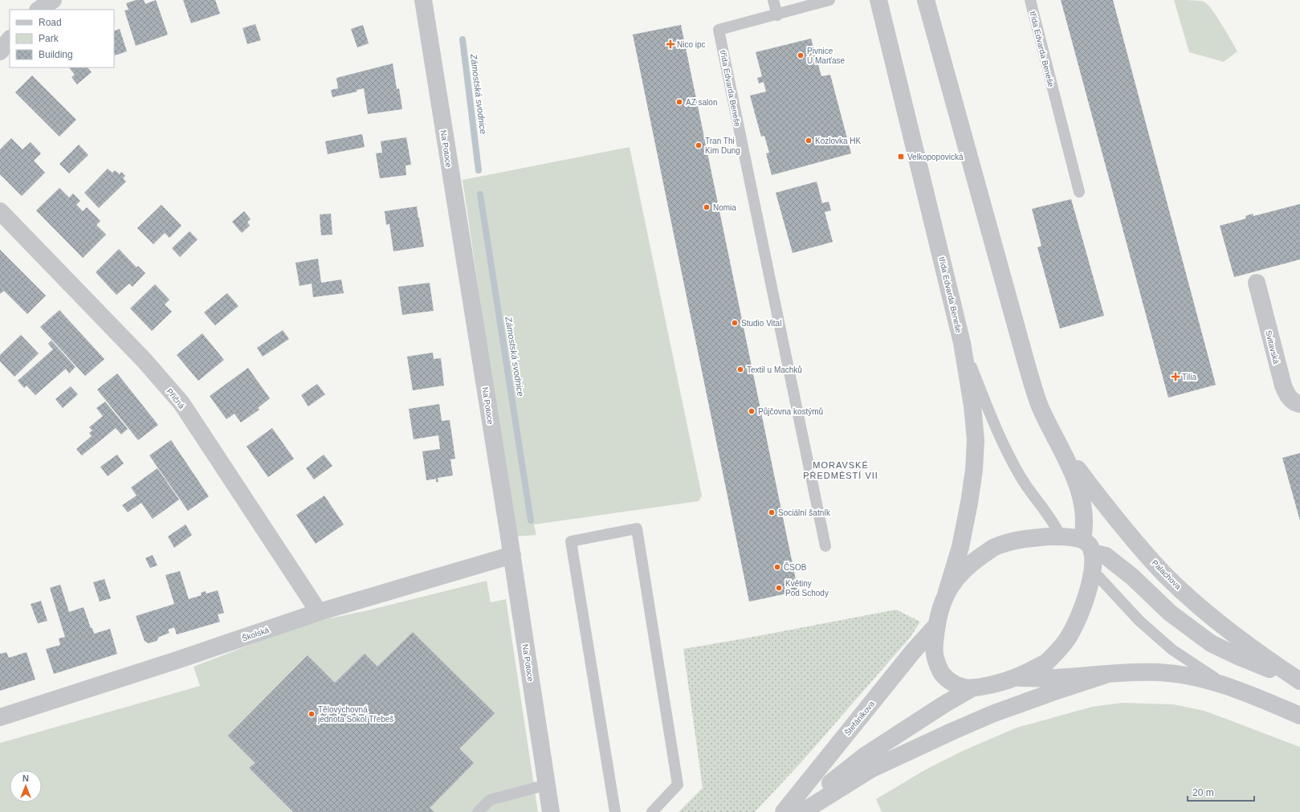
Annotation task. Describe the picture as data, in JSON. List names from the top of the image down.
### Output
{
  "streets": {
    "street": [
      "třída Edvarda Beneše",
      "Na Potoce",
      "Svitavská",
      "Příčná",
      "Palachova",
      "Školská",
      "Štefánikova"
    ]
  },
  "crossings": [
    ["Na Potoce", "Školská"],
    ["Příčná", "Školská"]
  ],
  "districts": ["MORAVSKÉ PŘEDMĚSTÍ VII"],
  "water": ["Zámostská svodnice"],
  "places": {
    "health": ["Nico ipc", "Tilia"],
    "other": [
      "Pivnice U Marťase",
      "AZ salon",
      "Kozlovka HK",
      "Tran Thi Kim Dung",
      "Nomia",
      "Studio Vital",
      "Textil u Machků",
      "Půjčovna kostýmů",
      "Sociální šatník",
      "ČSOB",
      "Květiny Pod Schody",
      "Tělovýchovná jednota Sokol Třebeš"
    ],
    "transit": ["Velkopopovická"]
  },
  "legend": ["Road", "Park", "Building"],
  "scale_bar": "20 m",
  "north": "top"
}
